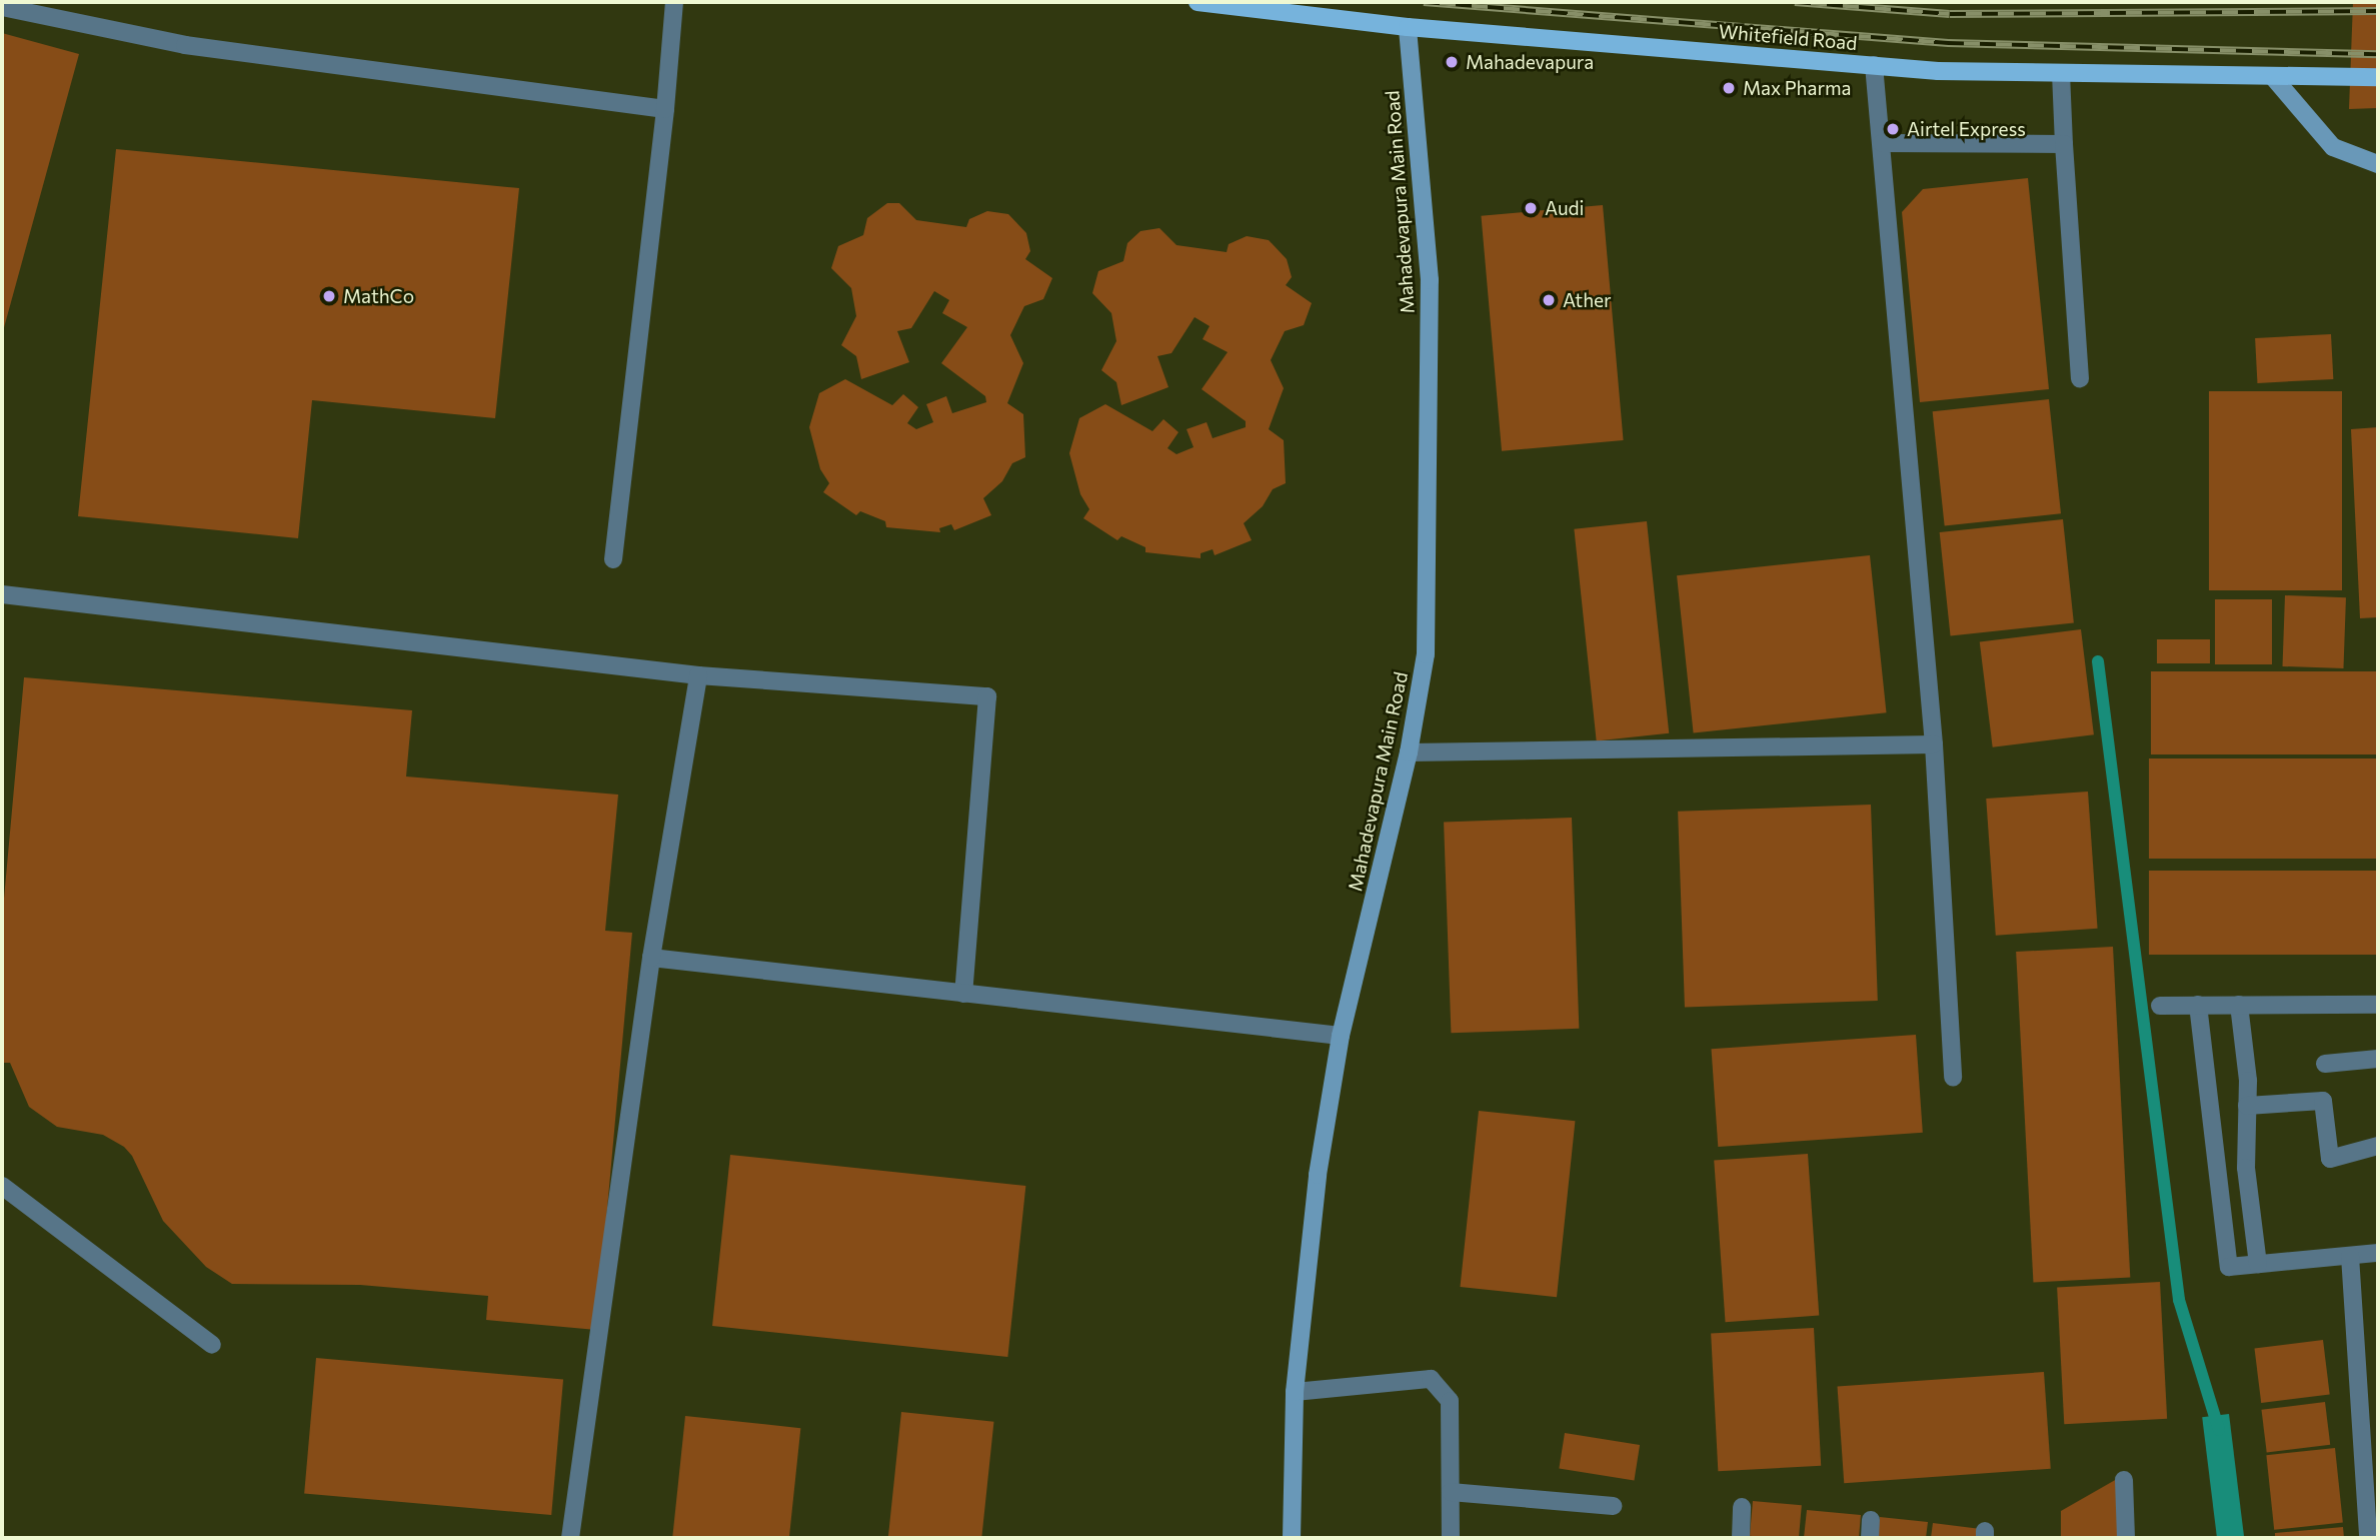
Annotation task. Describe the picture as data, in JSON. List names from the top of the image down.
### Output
{
  "streets": {
    "main road": ["Whitefield Road"],
    "street": ["Mahadevapura Main Road"]
  },
  "crossings": [
    ["Whitefield Road", "Mahadevapura Main Road"]
  ],
  "places": [
    "Mahadevapura",
    "Max Pharma",
    "Airtel Express",
    "Audi",
    "MathCo",
    "Ather"
  ]
}
